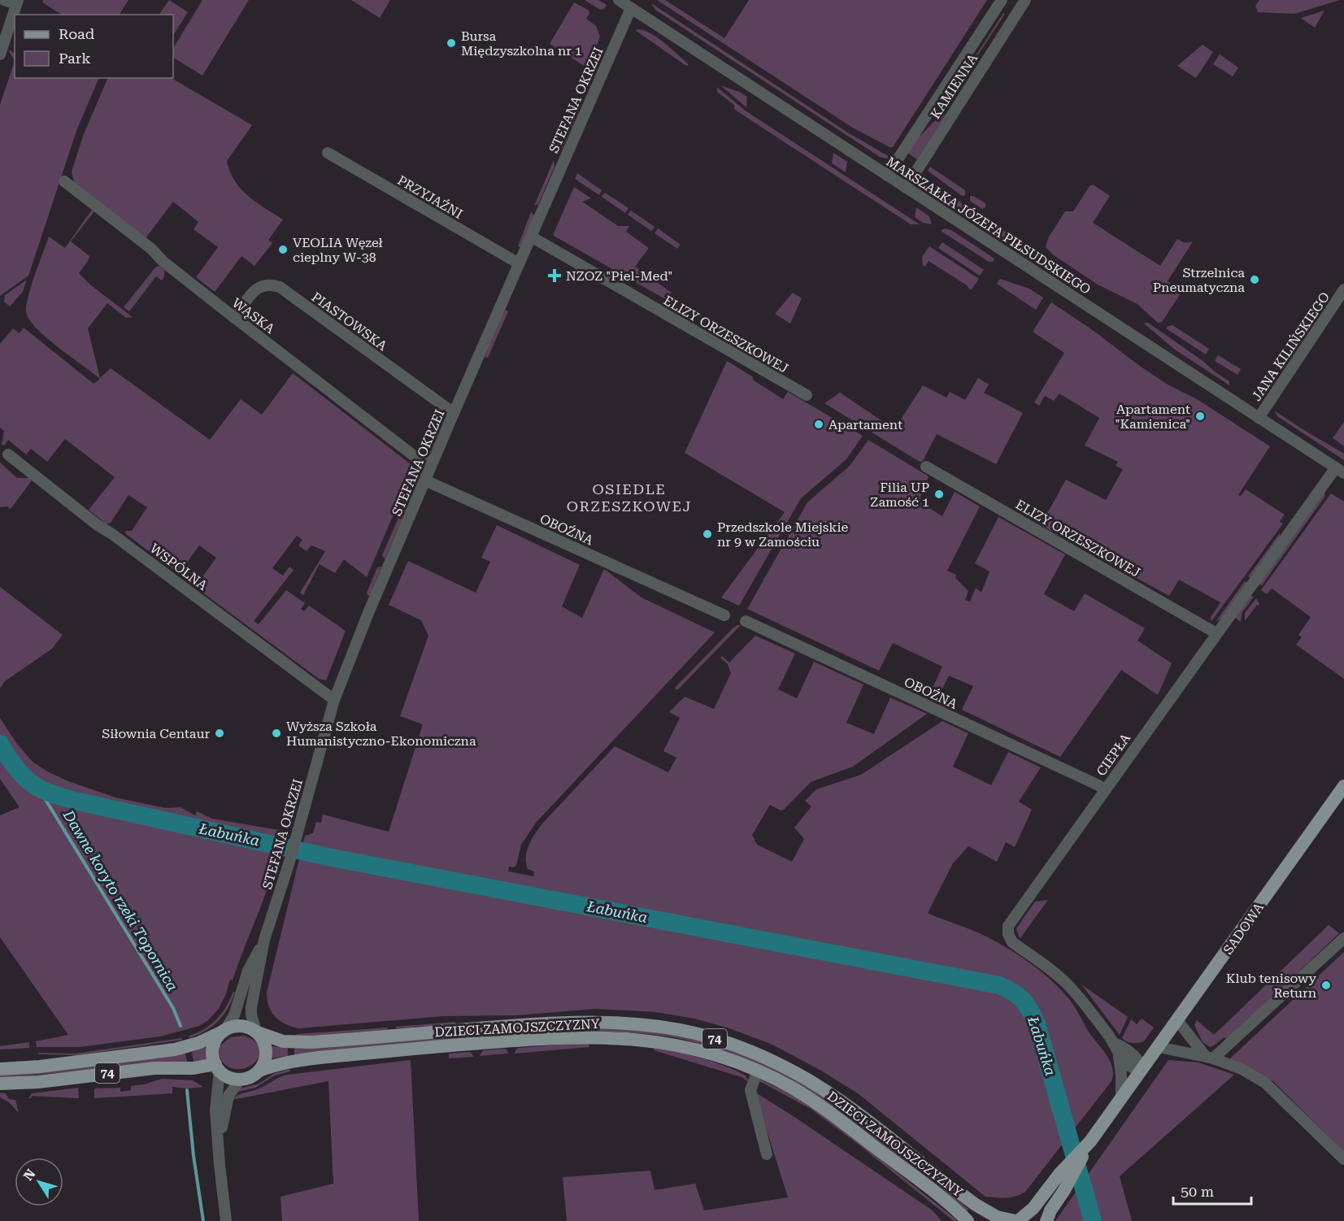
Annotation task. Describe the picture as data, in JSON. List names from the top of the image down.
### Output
{
  "streets": {
    "main road": ["SADOWA", "DZIECI ZAMOJSZCZYZNY", "74"],
    "street": [
      "KAMIENNA",
      "STEFANA OKRZEI",
      "PRZYJAŹNI",
      "MARSZAŁKA JÓZEFA PIŁSUDSKIEGO",
      "WĄSKA",
      "PIASTOWSKA",
      "ELIZY ORZESZKOWEJ",
      "JANA KILIŃSKIEGO",
      "OBOŹNA",
      "WSPÓLNA",
      "CIEPŁA"
    ]
  },
  "crossings": [
    ["KAMIENNA", "MARSZAŁKA JÓZEFA PIŁSUDSKIEGO"],
    ["STEFANA OKRZEI", "PRZYJAŹNI"],
    ["STEFANA OKRZEI", "MARSZAŁKA JÓZEFA PIŁSUDSKIEGO"],
    ["STEFANA OKRZEI", "WĄSKA"],
    ["STEFANA OKRZEI", "PIASTOWSKA"],
    ["STEFANA OKRZEI", "ELIZY ORZESZKOWEJ"],
    ["STEFANA OKRZEI", "OBOŹNA"],
    ["STEFANA OKRZEI", "WSPÓLNA"],
    ["STEFANA OKRZEI", "DZIECI ZAMOJSZCZYZNY"],
    ["STEFANA OKRZEI", "74"],
    ["MARSZAŁKA JÓZEFA PIŁSUDSKIEGO", "JANA KILIŃSKIEGO"],
    ["MARSZAŁKA JÓZEFA PIŁSUDSKIEGO", "CIEPŁA"],
    ["WĄSKA", "PIASTOWSKA"],
    ["ELIZY ORZESZKOWEJ", "CIEPŁA"],
    ["OBOŹNA", "CIEPŁA"],
    ["CIEPŁA", "SADOWA"],
    ["SADOWA", "DZIECI ZAMOJSZCZYZNY"],
    ["DZIECI ZAMOJSZCZYZNY", "74"]
  ],
  "districts": ["OSIEDLE ORZESZKOWEJ"],
  "water": ["Łabuńka", "Dawne koryto rzeki Topornica"],
  "places": {
    "other": [
      "Bursa Międzyszkolna nr 1",
      "VEOLIA Węzeł cieplny W-38",
      "Strzelnica Pneumatyczna",
      "Apartament \"Kamienica\"",
      "Apartament",
      "Filia UP Zamość 1",
      "Przedszkole Miejskie nr 9 w Zamościu",
      "Siłownia Centaur",
      "Wyższa Szkoła Humanistyczno-Ekonomiczna",
      "Klub tenisowy Return"
    ],
    "health": ["NZOZ \"Piel-Med\""]
  },
  "legend": ["Road", "Park"],
  "scale_bar": "50 m",
  "north": "top left"
}
